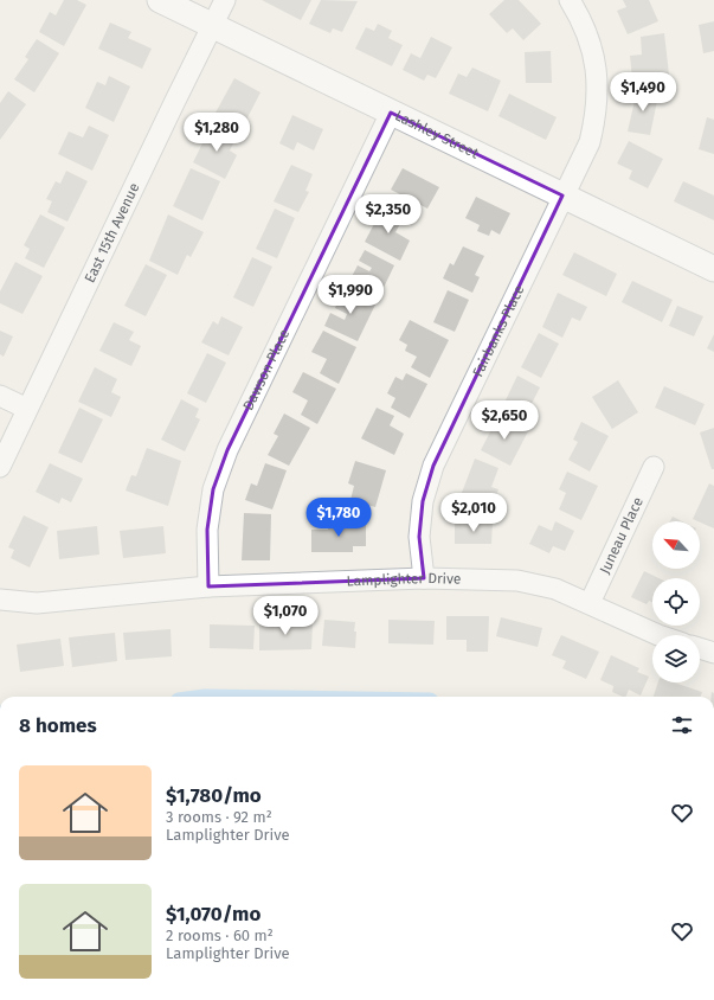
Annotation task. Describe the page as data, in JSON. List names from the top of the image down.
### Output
{
  "streets": {
    "street": [
      "Lashley Street",
      "East 15th Avenue",
      "Fairbanks Place",
      "Dawson Place",
      "Juneau Place",
      "Lamplighter Drive"
    ]
  },
  "crossings": [
    ["Lashley Street", "East 15th Avenue"],
    ["Lashley Street", "Fairbanks Place"],
    ["Lashley Street", "Dawson Place"],
    ["Fairbanks Place", "Lamplighter Drive"],
    ["Dawson Place", "Lamplighter Drive"],
    ["Juneau Place", "Lamplighter Drive"]
  ],
  "north": "top left",
  "page": {
    "price": [
      "$1,490",
      "$1,280",
      "$2,350",
      "$1,990",
      "$2,650",
      "$2,010",
      "$1,780",
      "$1,070"
    ],
    "heading": "8 homes",
    "list": [
      {
        "name": "$1,780/mo",
        "note": "3 rooms · 92 m² · Lamplighter Drive"
      },
      {
        "name": "$1,070/mo",
        "note": "2 rooms · 60 m² · Lamplighter Drive"
      }
    ]
  }
}
